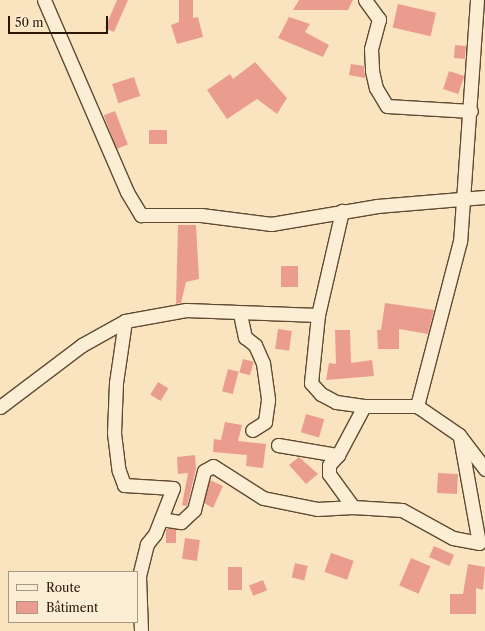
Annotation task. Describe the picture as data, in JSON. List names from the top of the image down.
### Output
{
  "legend": ["Route", "Bâtiment"],
  "scale_bar": "50 m"
}
